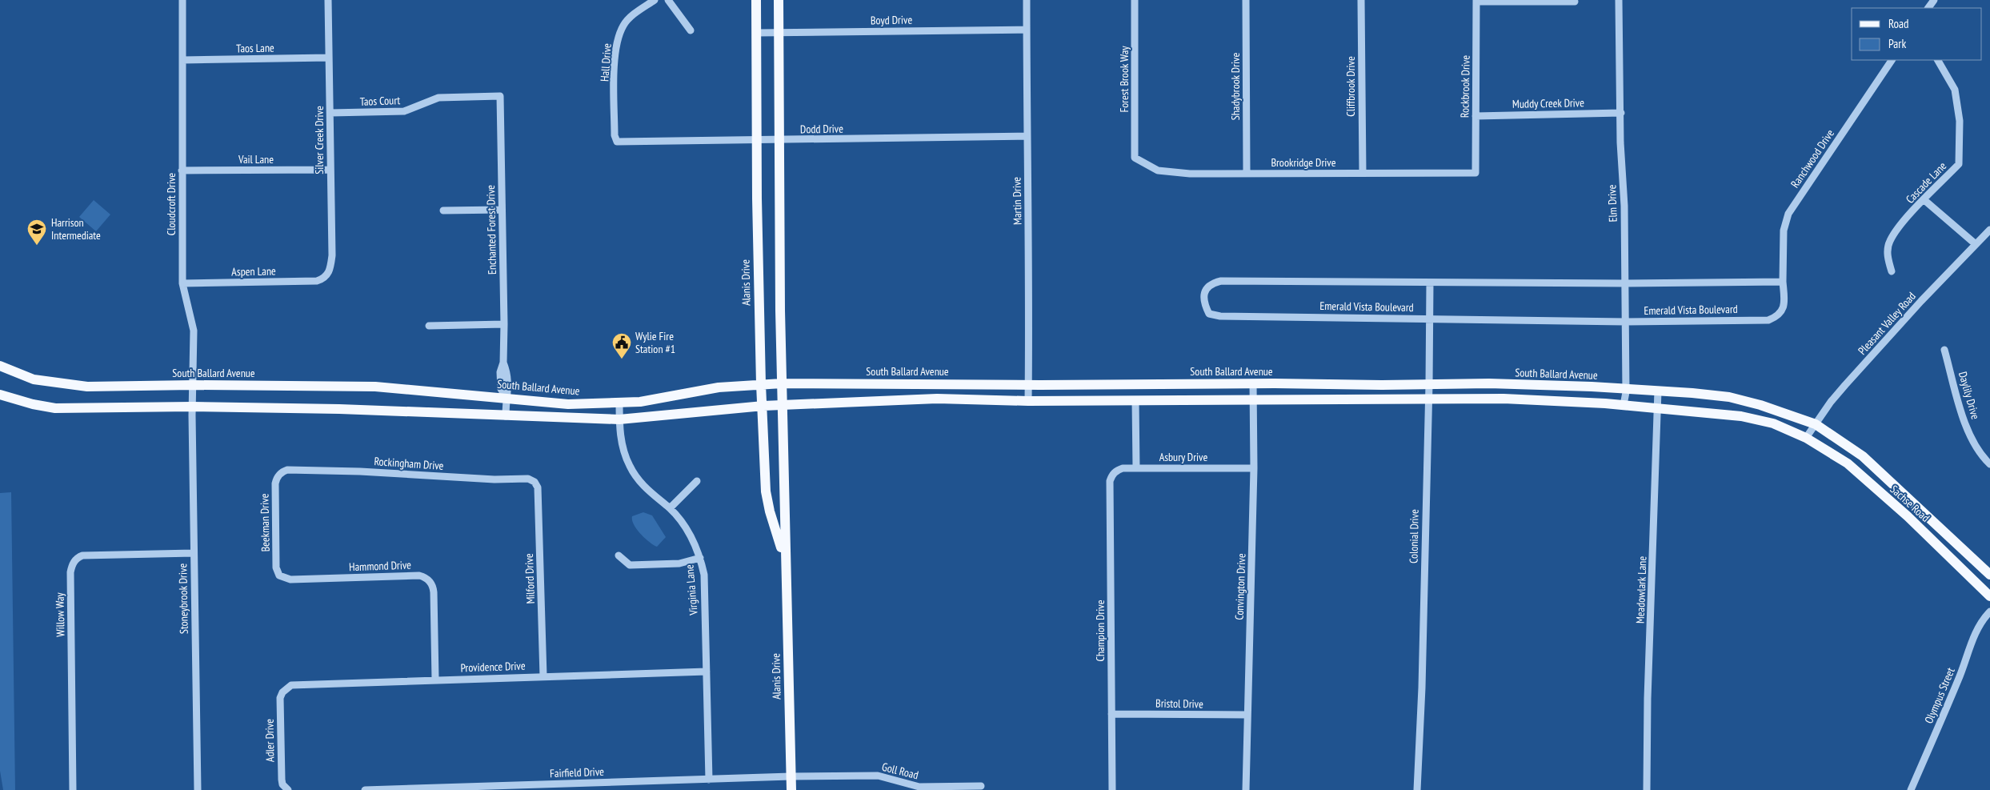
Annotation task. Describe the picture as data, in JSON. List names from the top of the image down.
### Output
{
  "streets": {
    "main road": ["Alanis Drive", "South Ballard Avenue", "Sachse Road"],
    "street": [
      "Boyd Drive",
      "Taos Lane",
      "Hall Drive",
      "Forest Brook Way",
      "Shadybrook Drive",
      "Cliffbrook Drive",
      "Rockbrook Drive",
      "Taos Court",
      "Muddy Creek Drive",
      "Dodd Drive",
      "Silver Creek Drive",
      "Ranchwood Drive",
      "Vail Lane",
      "Brookridge Drive",
      "Cascade Lane",
      "Martin Drive",
      "Elm Drive",
      "Cloudcroft Drive",
      "Enchanted Forest Drive",
      "Aspen Lane",
      "Emerald Vista Boulevard",
      "Pleasant Valley Road",
      "Daylily Drive",
      "Asbury Drive",
      "Rockingham Drive",
      "Beekman Drive",
      "Colonial Drive",
      "Hammond Drive",
      "Milford Drive",
      "Convington Drive",
      "Virginia Lane",
      "Meadowlark Lane",
      "Stoneybrook Drive",
      "Willow Way",
      "Champion Drive",
      "Providence Drive",
      "Olympus Street",
      "Bristol Drive",
      "Adler Drive",
      "Goll Road",
      "Fairfield Drive"
    ]
  },
  "crossings": [
    ["Boyd Drive", "Martin Drive"],
    ["Boyd Drive", "Alanis Drive"],
    ["Taos Lane", "Silver Creek Drive"],
    ["Taos Lane", "Cloudcroft Drive"],
    ["Hall Drive", "Dodd Drive"],
    ["Forest Brook Way", "Brookridge Drive"],
    ["Shadybrook Drive", "Brookridge Drive"],
    ["Cliffbrook Drive", "Brookridge Drive"],
    ["Rockbrook Drive", "Muddy Creek Drive"],
    ["Rockbrook Drive", "Brookridge Drive"],
    ["Taos Court", "Silver Creek Drive"],
    ["Taos Court", "Enchanted Forest Drive"],
    ["Muddy Creek Drive", "Elm Drive"],
    ["Dodd Drive", "Martin Drive"],
    ["Dodd Drive", "Alanis Drive"],
    ["Silver Creek Drive", "Vail Lane"],
    ["Silver Creek Drive", "Aspen Lane"],
    ["Ranchwood Drive", "Emerald Vista Boulevard"],
    ["Vail Lane", "Cloudcroft Drive"],
    ["Martin Drive", "South Ballard Avenue"],
    ["Elm Drive", "Emerald Vista Boulevard"],
    ["Elm Drive", "South Ballard Avenue"],
    ["Cloudcroft Drive", "Aspen Lane"],
    ["Cloudcroft Drive", "South Ballard Avenue"],
    ["Cloudcroft Drive", "Stoneybrook Drive"],
    ["Enchanted Forest Drive", "South Ballard Avenue"],
    ["Alanis Drive", "South Ballard Avenue"],
    ["Alanis Drive", "Goll Road"],
    ["Alanis Drive", "Fairfield Drive"],
    ["Emerald Vista Boulevard", "Colonial Drive"],
    ["Pleasant Valley Road", "South Ballard Avenue"],
    ["Pleasant Valley Road", "Sachse Road"],
    ["South Ballard Avenue", "Sachse Road"],
    ["South Ballard Avenue", "Colonial Drive"],
    ["South Ballard Avenue", "Convington Drive"],
    ["South Ballard Avenue", "Virginia Lane"],
    ["South Ballard Avenue", "Meadowlark Lane"],
    ["Asbury Drive", "Convington Drive"],
    ["Asbury Drive", "Champion Drive"],
    ["Rockingham Drive", "Beekman Drive"],
    ["Rockingham Drive", "Milford Drive"],
    ["Beekman Drive", "Hammond Drive"],
    ["Hammond Drive", "Providence Drive"],
    ["Milford Drive", "Providence Drive"],
    ["Convington Drive", "Bristol Drive"],
    ["Virginia Lane", "Providence Drive"],
    ["Virginia Lane", "Fairfield Drive"],
    ["Stoneybrook Drive", "Willow Way"],
    ["Champion Drive", "Bristol Drive"],
    ["Providence Drive", "Adler Drive"],
    ["Goll Road", "Fairfield Drive"]
  ],
  "places": {
    "school or university": ["Harrison Intermediate"],
    "public building": ["Wylie Fire Station #1"]
  },
  "legend": ["Road", "Park"]
}
